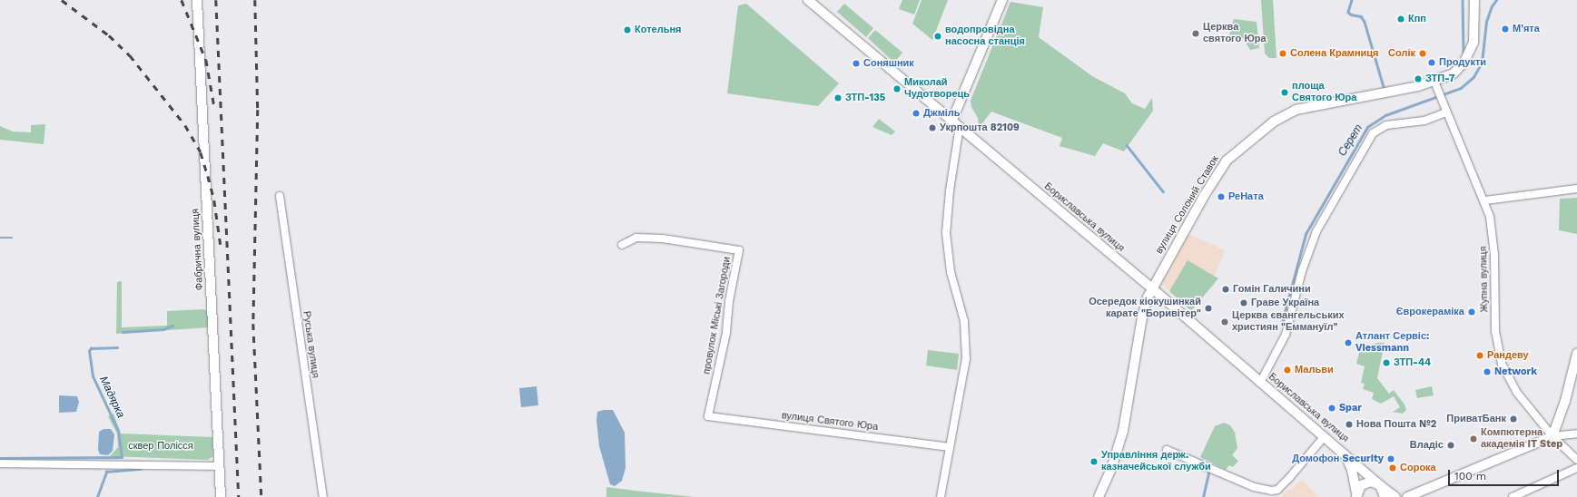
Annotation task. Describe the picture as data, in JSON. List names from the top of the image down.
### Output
{
  "streets": {
    "street": [
      "вулиця Солоний Ставок",
      "Бориславська вулиця",
      "Фабрична вулиця",
      "Жупна вулиця",
      "провулок Міські Загороди",
      "Руська вулиця",
      "вулиця Святого Юра"
    ]
  },
  "crossings": [
    ["вулиця Солоний Ставок", "Бориславська вулиця"],
    ["вулиця Солоний Ставок", "Жупна вулиця"],
    ["провулок Міські Загороди", "вулиця Святого Юра"]
  ],
  "water": ["Серет", "Мадярка"],
  "parks": ["сквер Полісся"],
  "places": [
    "Кпп",
    "М'ята",
    "Котельня",
    "Церква святого Юра",
    "водопровідна насосна станція",
    "Солена Крамниця",
    "Солік",
    "Продукти",
    "Соняшник",
    "ЗТП-7",
    "Миколай Чудотворець",
    "площа Святого Юра",
    "ЗТП-135",
    "Джміль",
    "Укрпошта 82109",
    "РеНата",
    "Гомін Галичини",
    "Граве Україна",
    "Осередок кіокушинкай карате \"Боривітер\"",
    "Єврокераміка",
    "Церква євангельських християн \"Еммануїл\"",
    "Атлант Сервіс: Viessmann",
    "Рандеву",
    "ЗТП-44",
    "Мальви",
    "Network",
    "Spar",
    "ПриватБанк",
    "Нова Пошта №2",
    "Компютерна академія IT Step",
    "Владіс",
    "Домофон Security",
    "Управління держ. казначейської служби",
    "Сорока"
  ],
  "scale_bar": "100 m"
}
